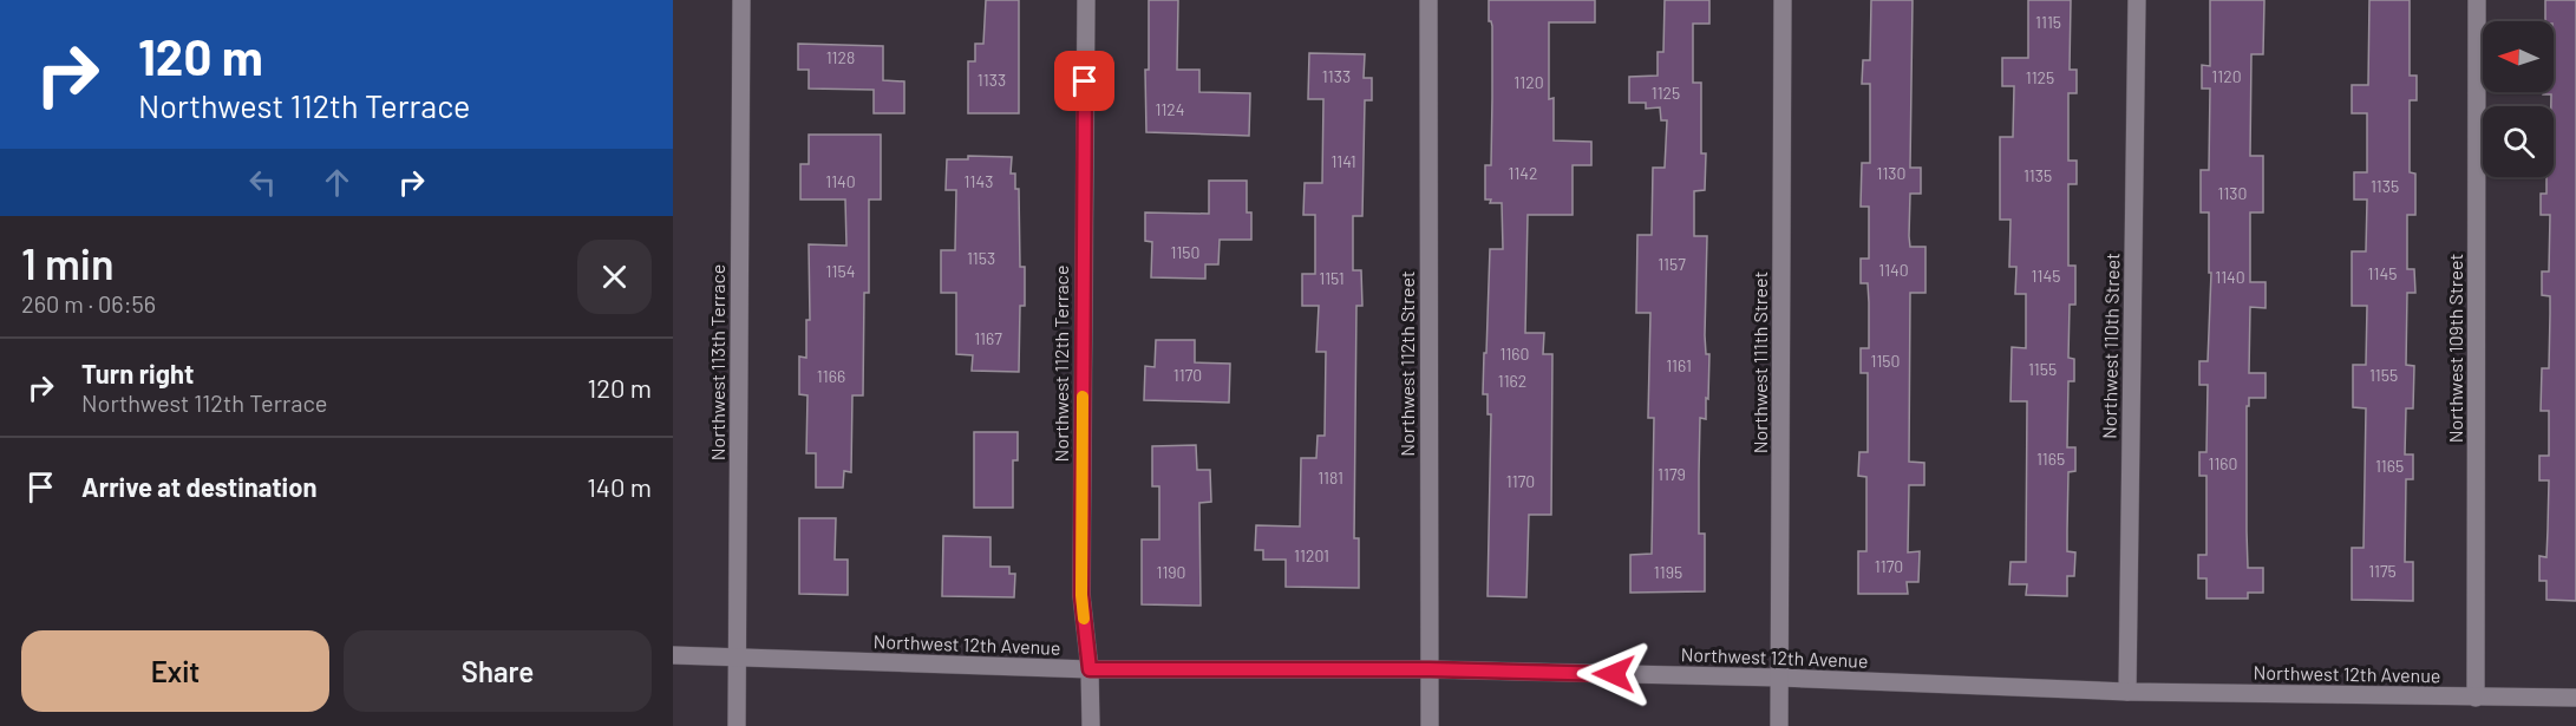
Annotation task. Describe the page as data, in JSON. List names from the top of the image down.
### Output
{
  "streets": {
    "street": [
      "Northwest 110th Street",
      "Northwest 109th Street",
      "Northwest 113th Terrace",
      "Northwest 111th Street",
      "Northwest 112th Terrace",
      "Northwest 112th Street",
      "Northwest 12th Avenue"
    ]
  },
  "crossings": [
    ["Northwest 110th Street", "Northwest 12th Avenue"],
    ["Northwest 109th Street", "Northwest 12th Avenue"],
    ["Northwest 113th Terrace", "Northwest 12th Avenue"],
    ["Northwest 111th Street", "Northwest 12th Avenue"],
    ["Northwest 112th Terrace", "Northwest 12th Avenue"],
    ["Northwest 112th Street", "Northwest 12th Avenue"]
  ],
  "house_numbers": [
    "1115",
    "1128",
    "1133",
    "1120",
    "1125",
    "1133",
    "1120",
    "1125",
    "1124",
    "1141",
    "1142",
    "1130",
    "1135",
    "1140",
    "1143",
    "1135",
    "1130",
    "1150",
    "1153",
    "1157",
    "1140",
    "1154",
    "1145",
    "1145",
    "1140",
    "1151",
    "1167",
    "1160",
    "1150",
    "1161",
    "1155",
    "1170",
    "1155",
    "1166",
    "1162",
    "1165",
    "1160",
    "1165",
    "1179",
    "1181",
    "1170",
    "11201",
    "1170",
    "1175",
    "1190",
    "1195"
  ],
  "north": "left",
  "page": {
    "turn": ["120 m", "Northwest 112th Terrace"],
    "heading": ["1 min", "260 m · 06:56"],
    "list": [
      {
        "name": "Turn right",
        "note": "Northwest 112th Terrace",
        "value": "120 m"
      },
      {
        "name": "Arrive at destination",
        "value": "140 m"
      }
    ],
    "buttons": ["Exit", "Share"]
  }
}
